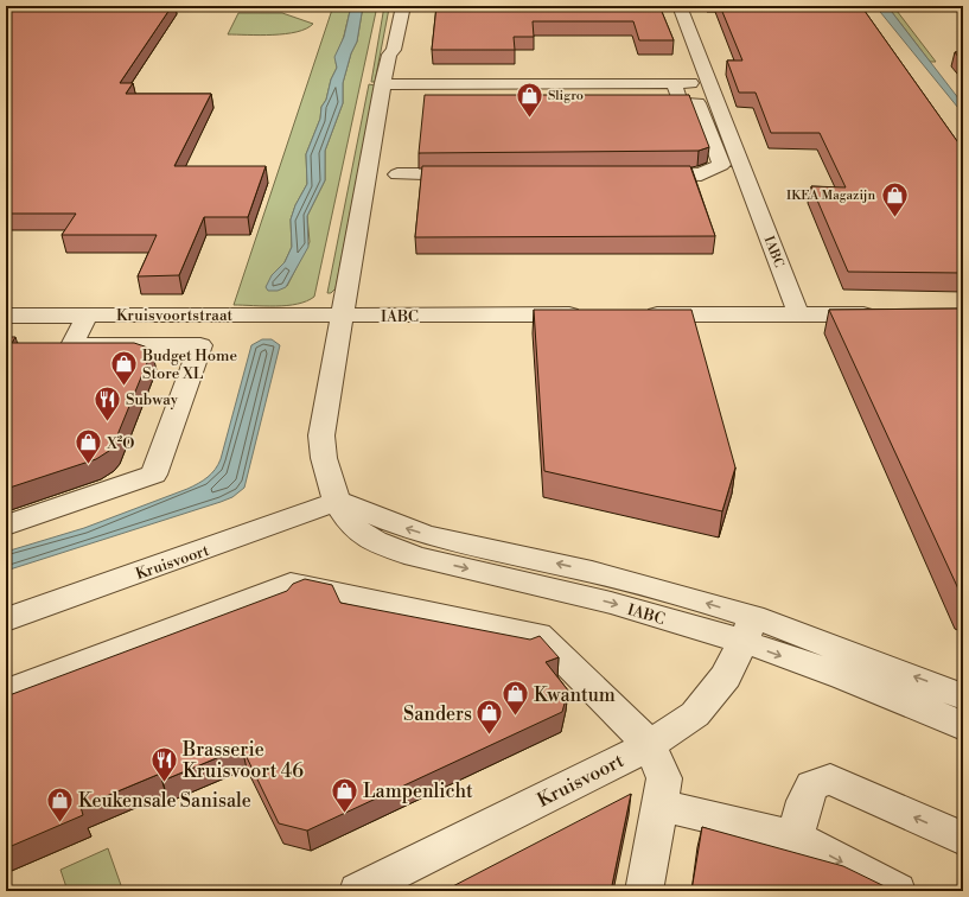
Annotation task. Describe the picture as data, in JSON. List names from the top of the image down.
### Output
{
  "streets": {
    "street": ["IABC", "Kruisvoortstraat", "Kruisvoort"]
  },
  "crossings": [
    ["IABC", "Kruisvoortstraat"],
    ["IABC", "Kruisvoort"]
  ],
  "places": {
    "shop": [
      "Sligro",
      "IKEA Magazijn",
      "Budget Home Store XL",
      "X²O",
      "Kwantum",
      "Sanders",
      "Lampenlicht",
      "Keukensale Sanisale"
    ],
    "restaurant": ["Subway", "Brasserie Kruisvoort 46"]
  }
}
